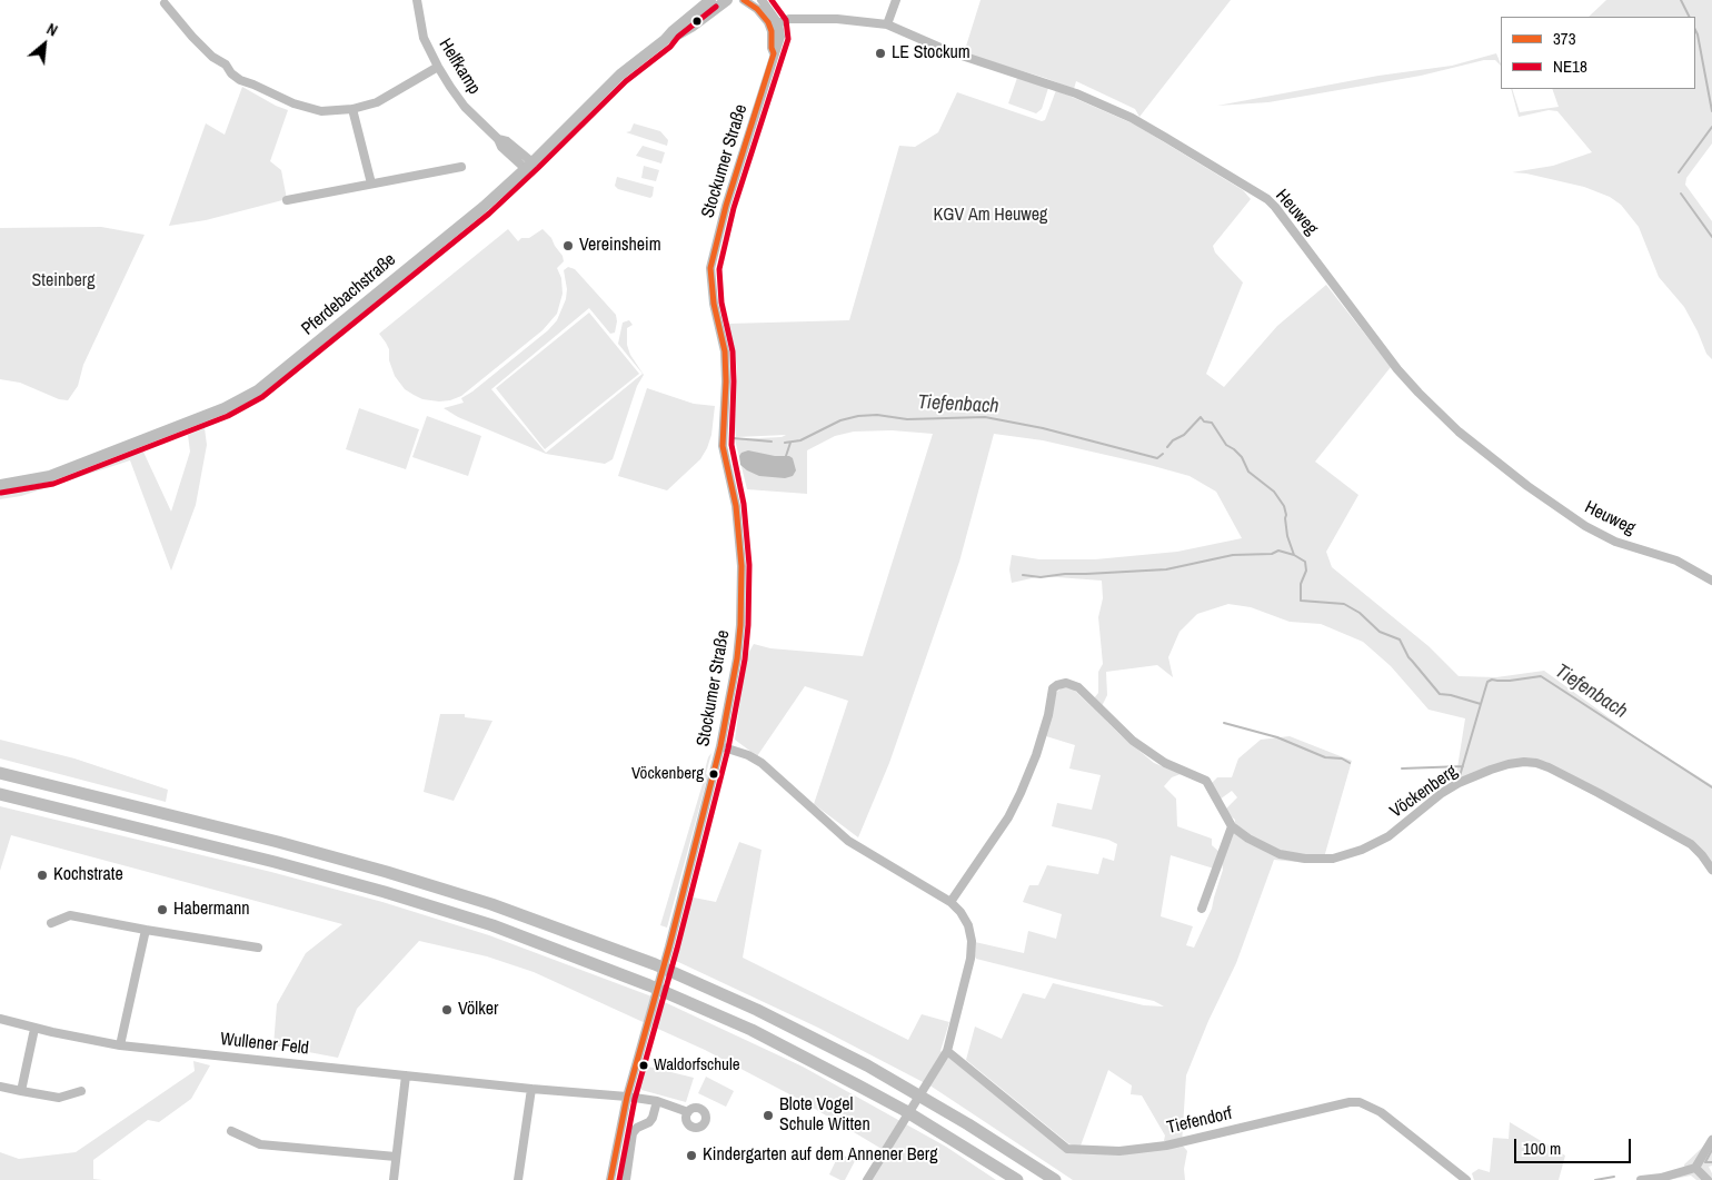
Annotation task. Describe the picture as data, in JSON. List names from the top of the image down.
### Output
{
  "streets": {
    "main road": ["Pferdebachstraße"],
    "street": [
      "Helfkamp",
      "Stockumer Straße",
      "Heuweg",
      "Vöckenberg",
      "Wullener Feld",
      "Tiefendorf"
    ]
  },
  "crossings": [
    ["Helfkamp", "Pferdebachstraße"],
    ["Stockumer Straße", "Heuweg"],
    ["Stockumer Straße", "Wullener Feld"]
  ],
  "water": ["Tiefenbach"],
  "parks": ["KGV Am Heuweg", "Steinberg"],
  "places": [
    "LE Stockum",
    "Vereinsheim",
    "Vöckenberg",
    "Kochstrate",
    "Habermann",
    "Völker",
    "Waldorfschule",
    "Blote Vogel Schule Witten",
    "Kindergarten auf dem Annener Berg"
  ],
  "lines": ["transit line 373", "transit line NE18"],
  "legend": ["373", "NE18"],
  "scale_bar": "100 m",
  "north": "top right"
}
